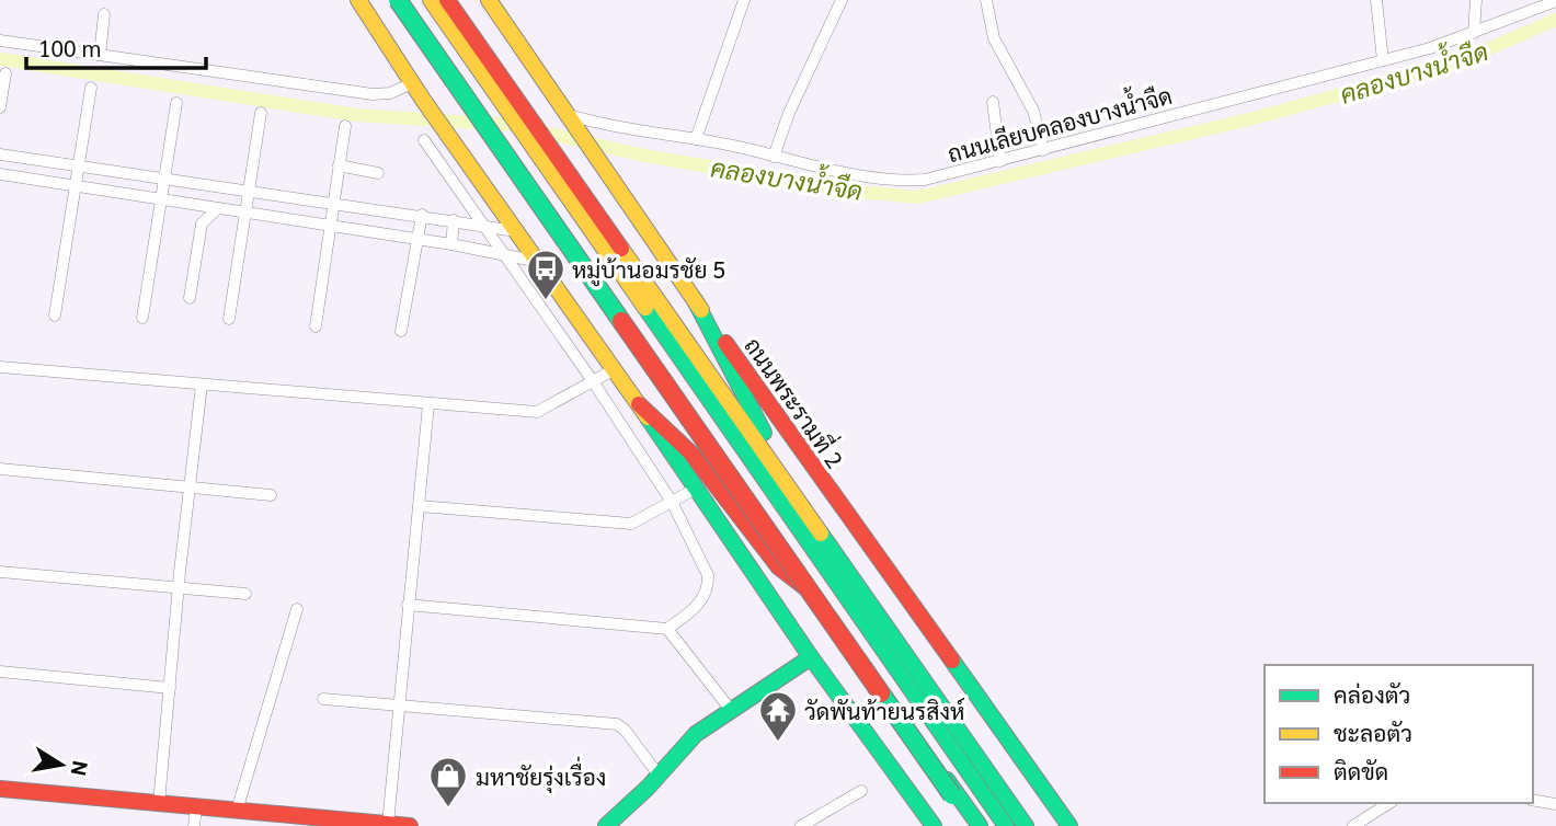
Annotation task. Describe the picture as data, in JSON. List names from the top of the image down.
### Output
{
  "streets": {
    "main road": ["ถนนพระรามที่ 2"],
    "street": ["ถนนเลียบคลองบางน้ำจืด"]
  },
  "crossings": [
    ["ถนนเลียบคลองบางน้ำจืด", "ถนนพระรามที่ 2"]
  ],
  "water": ["คลองบางน้ำจืด"],
  "places": {
    "bus stop": ["หมู่บ้านอมรชัย 5"],
    "temple": ["วัดพันท้ายนรสิงห์"],
    "shop": ["มหาชัยรุ่งเรื่อง"]
  },
  "legend": ["คล่องตัว", "ชะลอตัว", "ติดขัด"],
  "scale_bar": "100 m",
  "north": "right"
}
